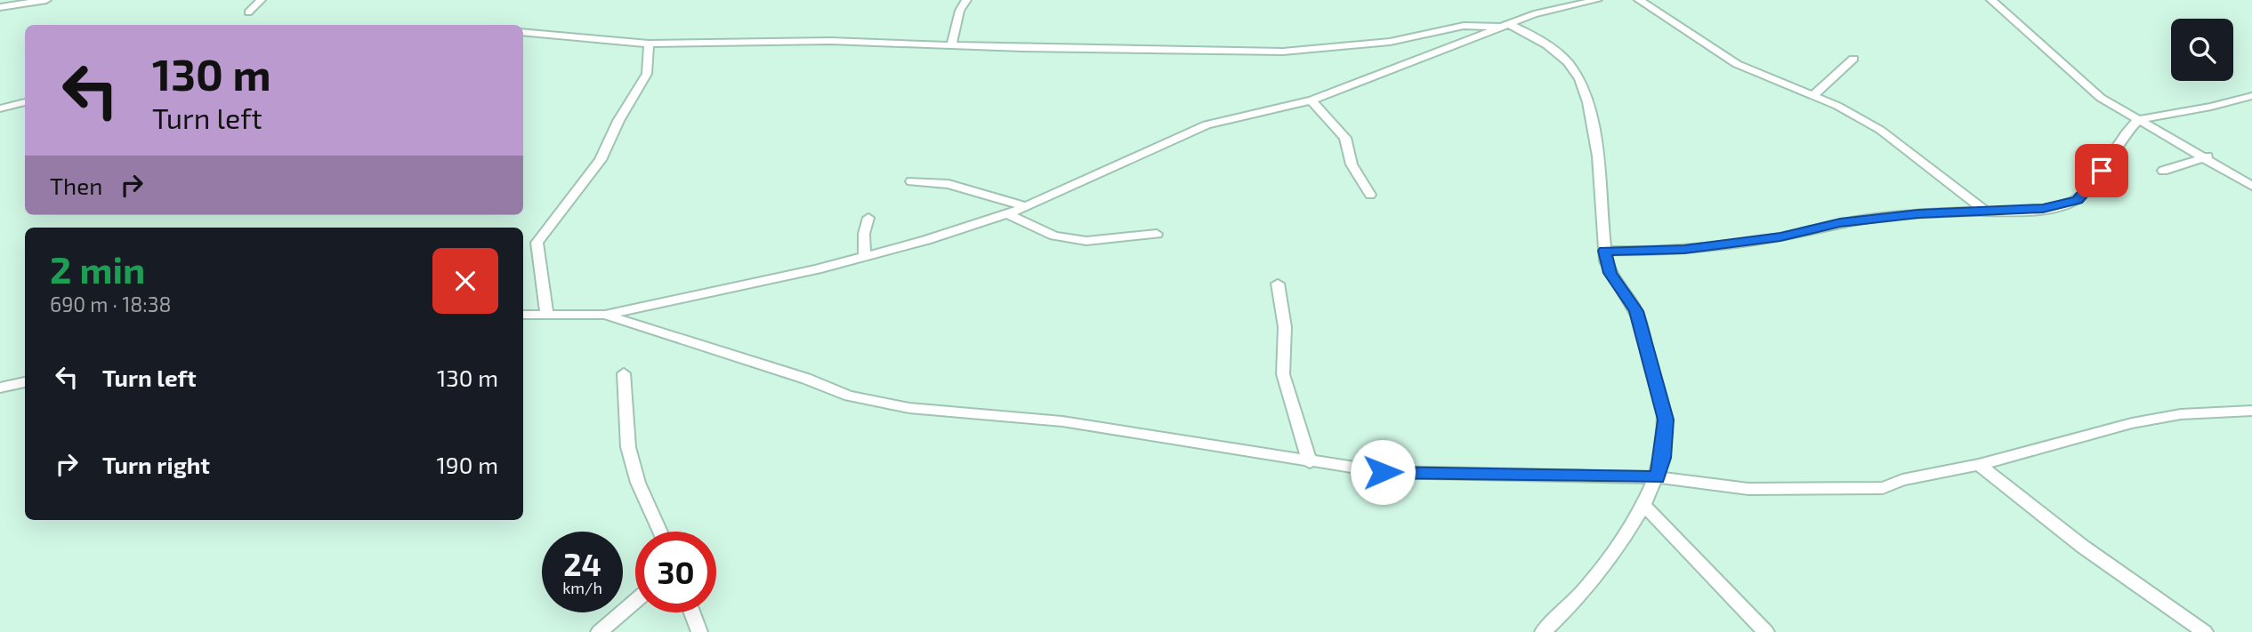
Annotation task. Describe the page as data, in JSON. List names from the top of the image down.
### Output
{
  "page": {
    "turn": ["130 m", "Turn left"],
    "then": "Then",
    "heading": ["2 min", "690 m · 18:38"],
    "list": [
      {
        "name": "Turn left",
        "value": "130 m"
      },
      {
        "name": "Turn right",
        "value": "190 m"
      }
    ],
    "speed": "24 km/h",
    "limit": "30"
  }
}
